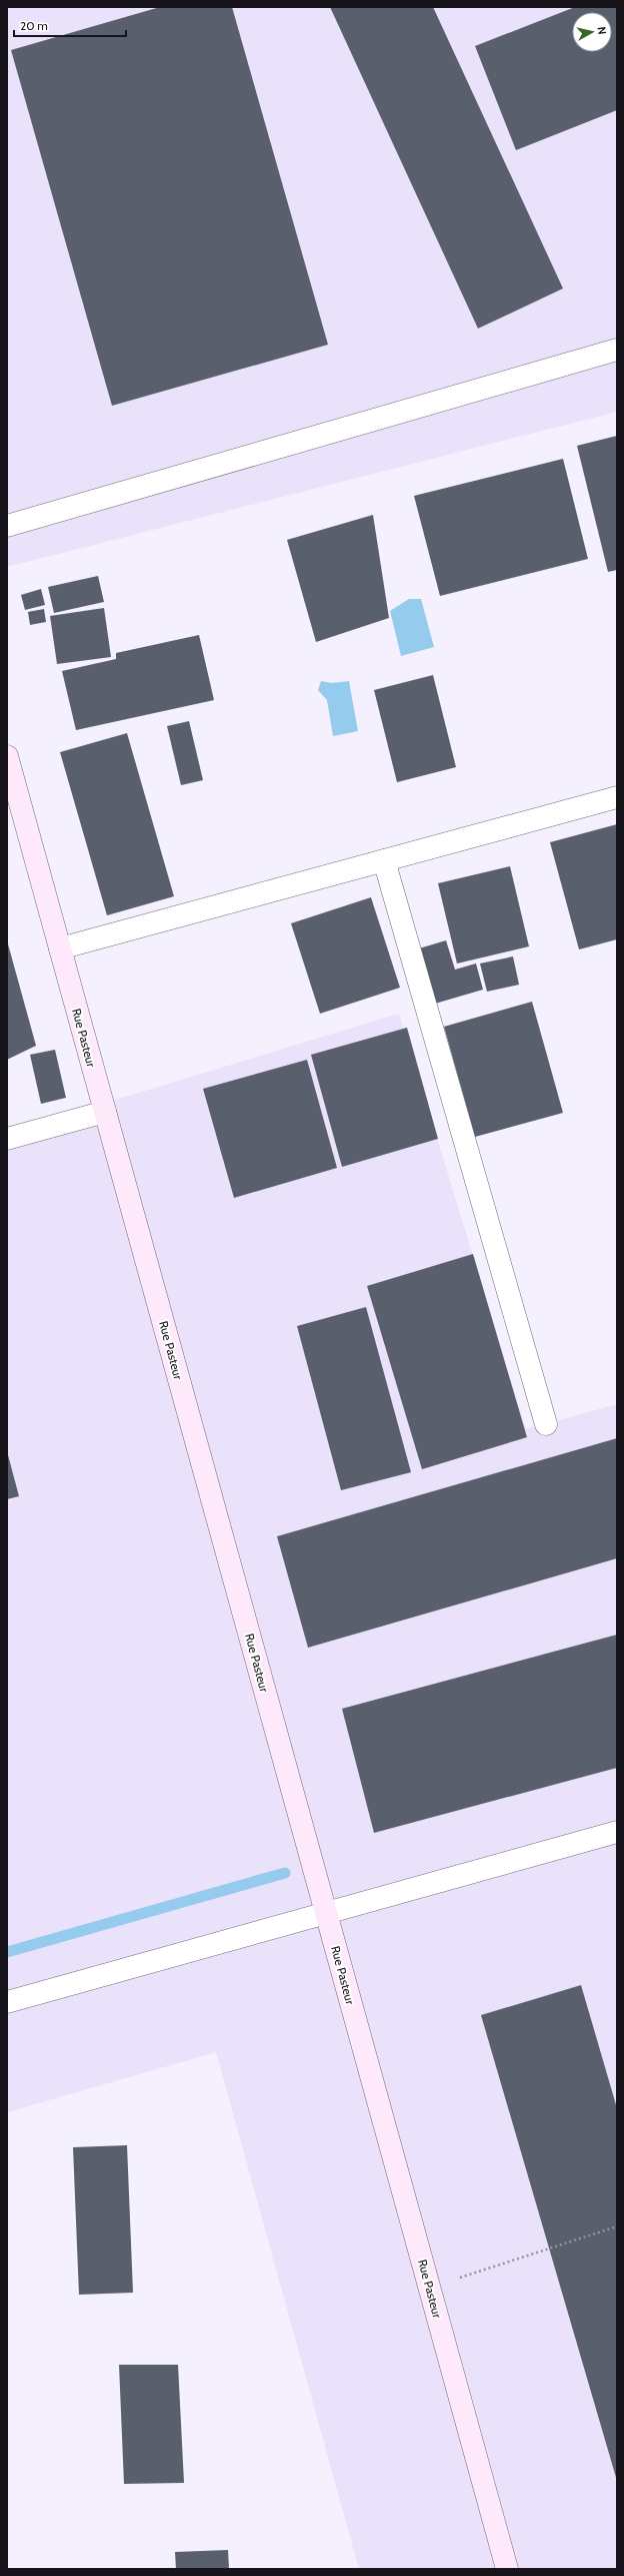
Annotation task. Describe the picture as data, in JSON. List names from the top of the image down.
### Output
{
  "streets": {
    "main road": ["Rue Pasteur"]
  },
  "scale_bar": "20 m",
  "north": "right"
}
